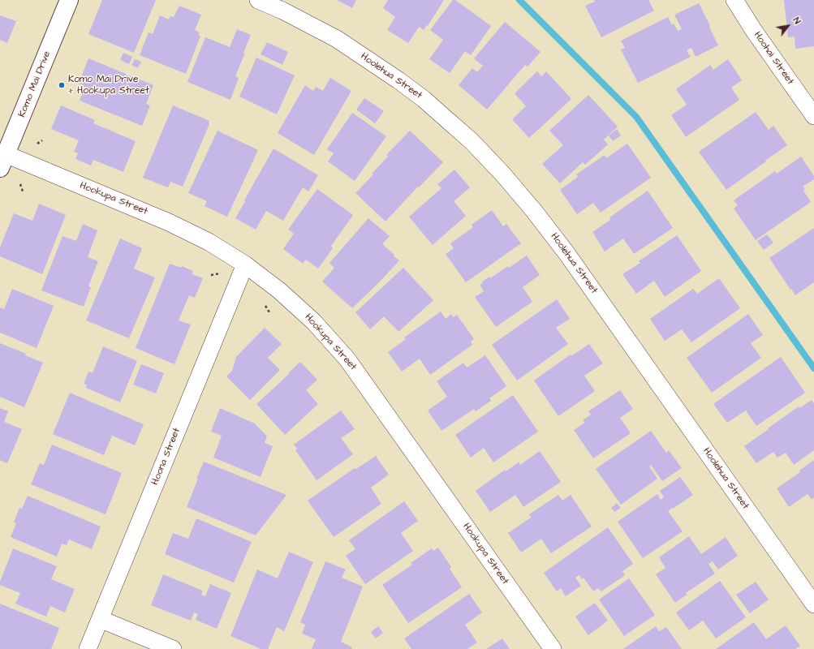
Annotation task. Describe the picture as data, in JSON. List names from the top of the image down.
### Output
{
  "streets": {
    "street": [
      "Hoohai Street",
      "Hoolehua Street",
      "Komo Mai Drive",
      "Hookupa Street",
      "Hoona Street"
    ]
  },
  "crossings": [
    ["Komo Mai Drive", "Hookupa Street"],
    ["Hookupa Street", "Hoona Street"]
  ],
  "places": ["Komo Mai Drive + Hookupa Street"],
  "north": "top right"
}
